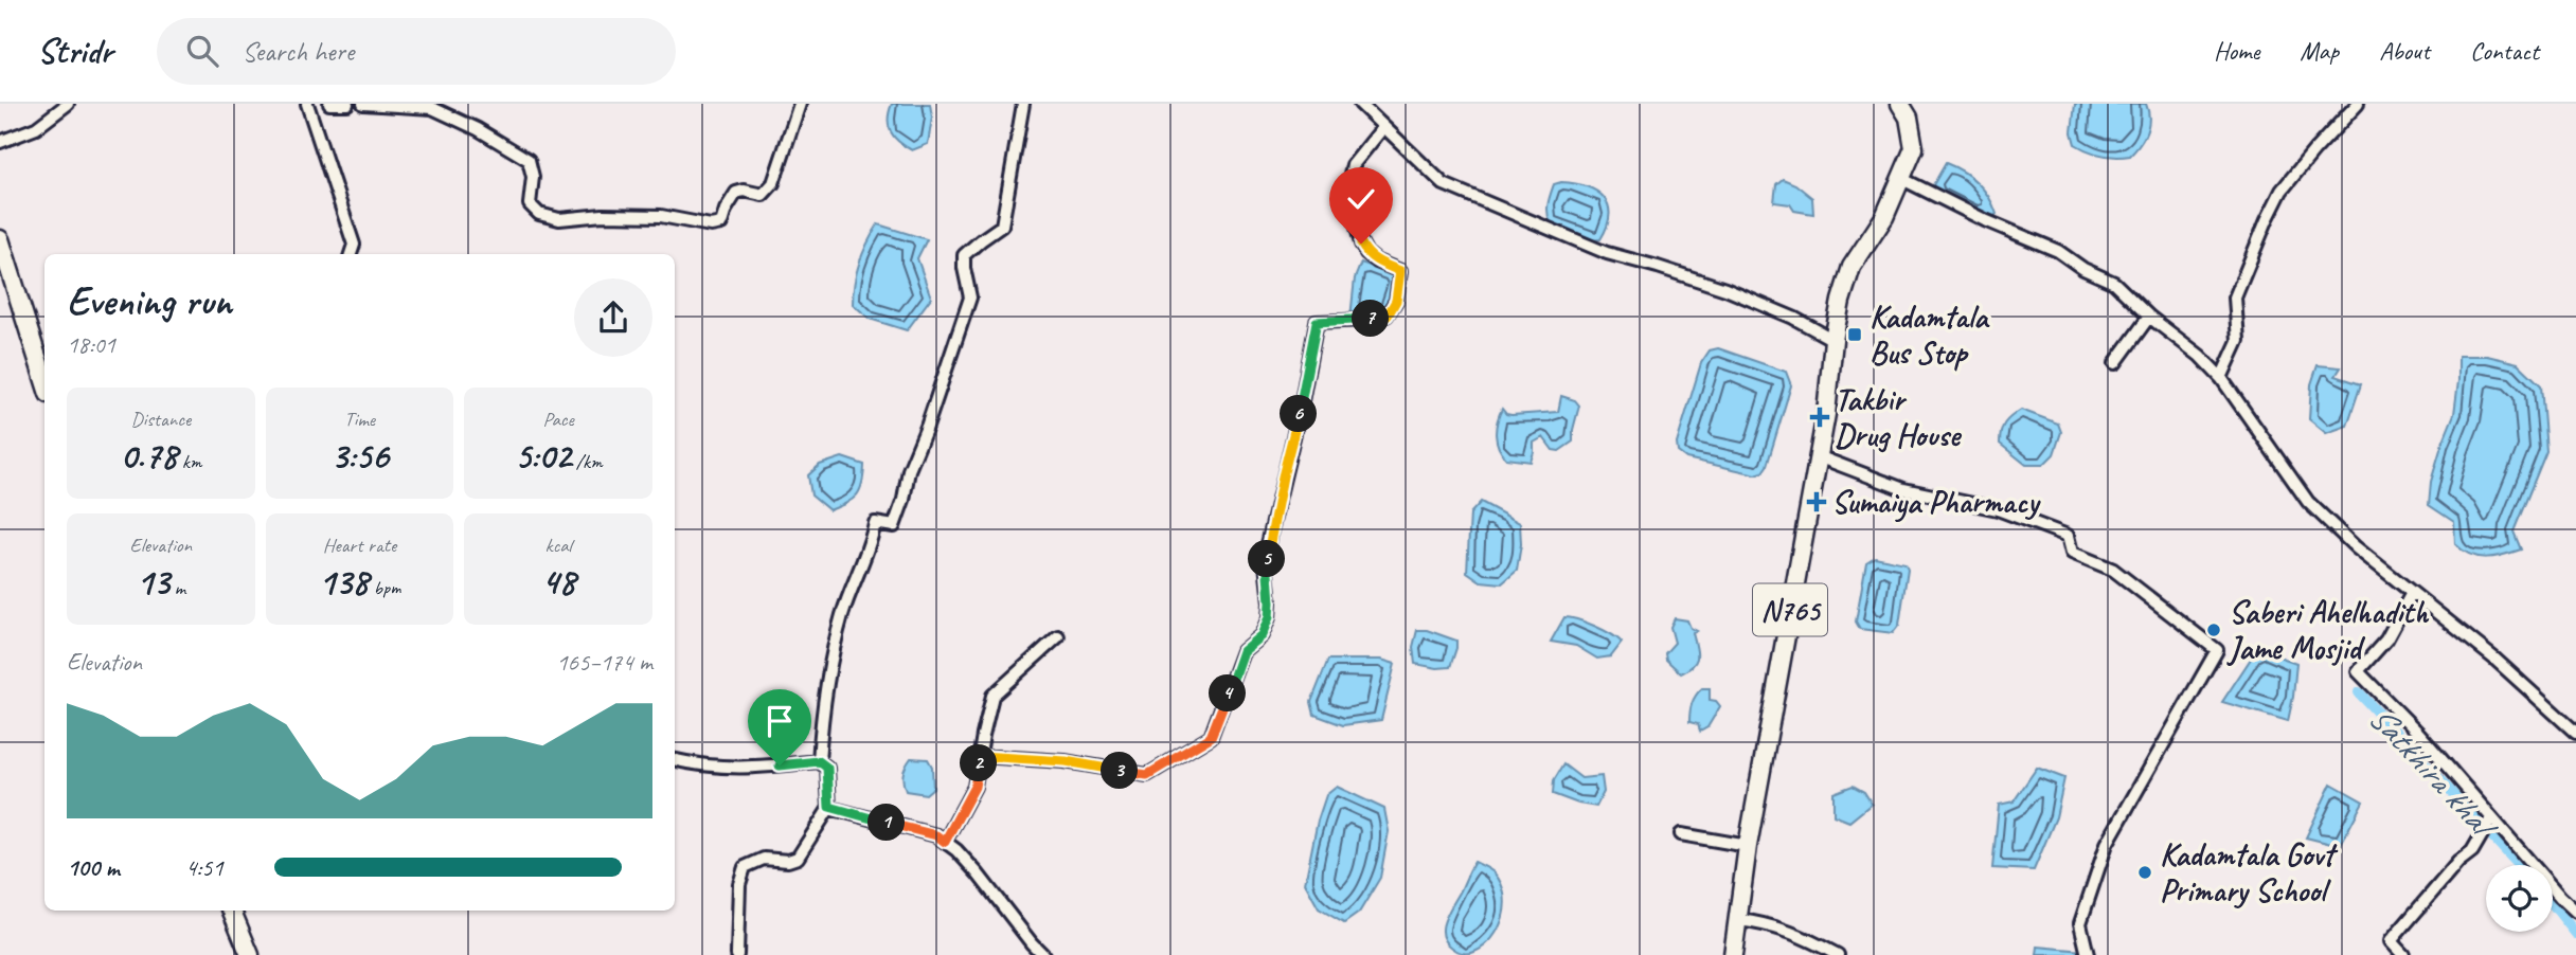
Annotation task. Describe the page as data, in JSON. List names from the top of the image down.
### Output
{
  "streets": {
    "highway": ["N765"]
  },
  "water": ["Satkhira khal"],
  "places": {
    "transit": ["Kadamtala Bus Stop"],
    "health": ["Takbir Drug House", "Sumaiya Pharmacy"],
    "other": ["Saberi Ahelhadith Jame Mosjid", "Kadamtala Govt Primary School"]
  },
  "page": {
    "header": "Stridr",
    "search": "Search here",
    "nav": [
      "Home",
      "Map",
      "About",
      "Contact"
    ],
    "heading": ["Evening run", "18:01"],
    "pins": [
      "7",
      "6",
      "5",
      "4",
      "2",
      "3",
      "1"
    ],
    "stats": [
      ["Distance", "0.78 km"],
      ["Time", "3:56"],
      ["Pace", "5:02 /km"],
      ["Elevation", "13 m"],
      ["Heart rate", "138 bpm"],
      ["kcal", "48"]
    ],
    "chart": ["Elevation", "165–174 m"],
    "list": [
      {
        "name": "100 m",
        "note": "4:51"
      }
    ]
  }
}
